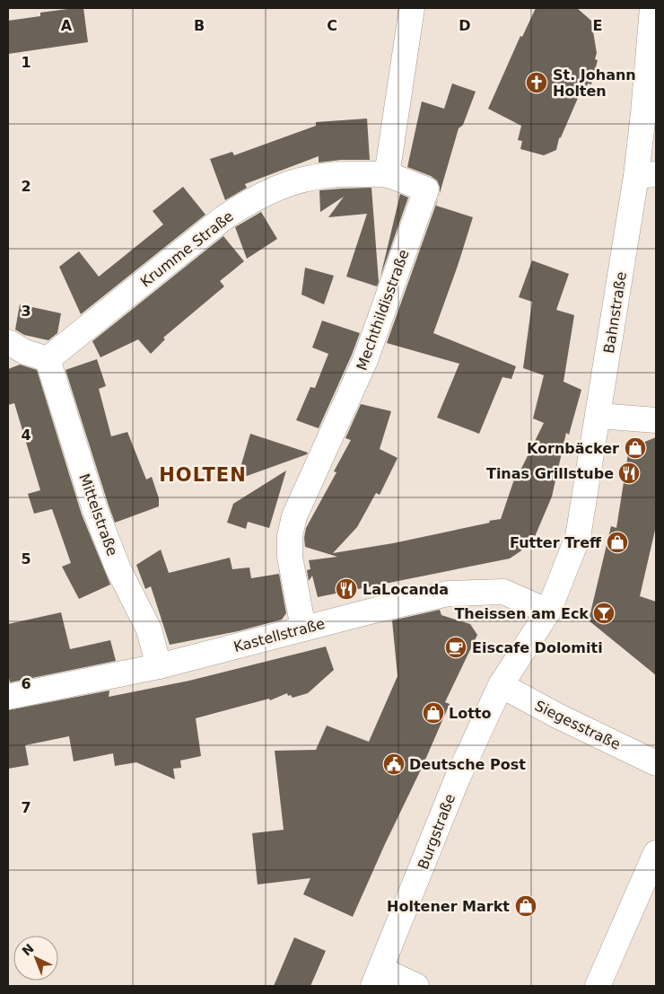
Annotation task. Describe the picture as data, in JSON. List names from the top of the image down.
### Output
{
  "streets": {
    "street": [
      "Krumme Straße",
      "Mechthildisstraße",
      "Bahnstraße",
      "Mittelstraße",
      "Kastellstraße",
      "Siegesstraße",
      "Burgstraße"
    ]
  },
  "crossings": [
    ["Krumme Straße", "Mechthildisstraße"],
    ["Krumme Straße", "Mittelstraße"],
    ["Mechthildisstraße", "Kastellstraße"],
    ["Bahnstraße", "Kastellstraße"],
    ["Bahnstraße", "Burgstraße"],
    ["Mittelstraße", "Kastellstraße"],
    ["Kastellstraße", "Burgstraße"],
    ["Siegesstraße", "Burgstraße"]
  ],
  "districts": ["HOLTEN"],
  "places": {
    "church": ["St. Johann Holten"],
    "shop": [
      "Kornbäcker",
      "Futter Treff",
      "Lotto",
      "Holtener Markt"
    ],
    "restaurant": ["Tinas Grillstube", "LaLocanda"],
    "bar": ["Theissen am Eck"],
    "cafe": ["Eiscafe Dolomiti"],
    "public building": ["Deutsche Post"]
  },
  "north": "top left",
  "grid": {
    "columns": [
      "A",
      "B",
      "C",
      "D",
      "E"
    ],
    "rows": [
      "1",
      "2",
      "3",
      "4",
      "5",
      "6",
      "7"
    ]
  }
}
